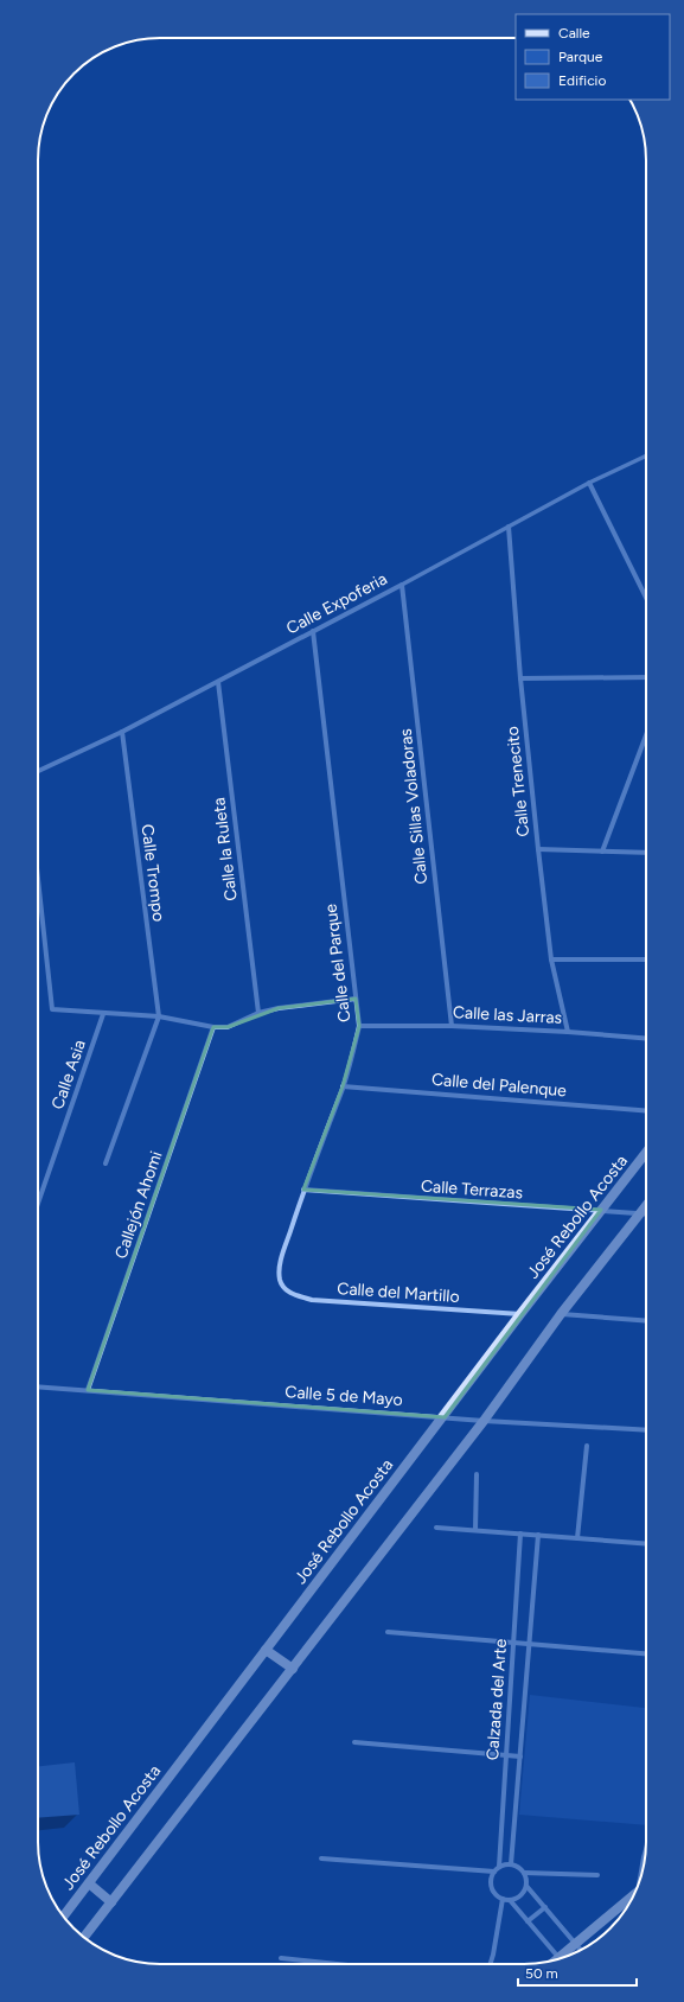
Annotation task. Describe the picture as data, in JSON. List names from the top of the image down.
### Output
{
  "streets": {
    "main road": ["José Rebollo Acosta"],
    "street": [
      "Calle Expoferia",
      "Calle Trenecito",
      "Calle Sillas Voladoras",
      "Calle la Ruleta",
      "Calle Trompo",
      "Calle del Parque",
      "Calle las Jarras",
      "Calle Asia",
      "Calle del Palenque",
      "Calle Terrazas",
      "Callejón Ahomi",
      "Calle del Martillo",
      "Calle 5 de Mayo",
      "Calzada del Arte"
    ]
  },
  "crossings": [
    ["Calle Expoferia", "Calle Trenecito"],
    ["Calle Expoferia", "Calle Sillas Voladoras"],
    ["Calle Expoferia", "Calle la Ruleta"],
    ["Calle Expoferia", "Calle Trompo"],
    ["Calle Expoferia", "Calle del Parque"],
    ["Calle Trenecito", "Calle las Jarras"],
    ["Calle Sillas Voladoras", "Calle las Jarras"],
    ["Calle del Parque", "Calle las Jarras"],
    ["Calle del Parque", "Calle del Palenque"],
    ["Calle del Parque", "Calle Terrazas"],
    ["Calle del Parque", "Calle del Martillo"],
    ["Calle Terrazas", "José Rebollo Acosta"],
    ["Callejón Ahomi", "Calle 5 de Mayo"],
    ["José Rebollo Acosta", "Calle del Martillo"],
    ["José Rebollo Acosta", "Calle 5 de Mayo"]
  ],
  "legend": ["Calle", "Parque", "Edificio"],
  "scale_bar": "50 m"
}
